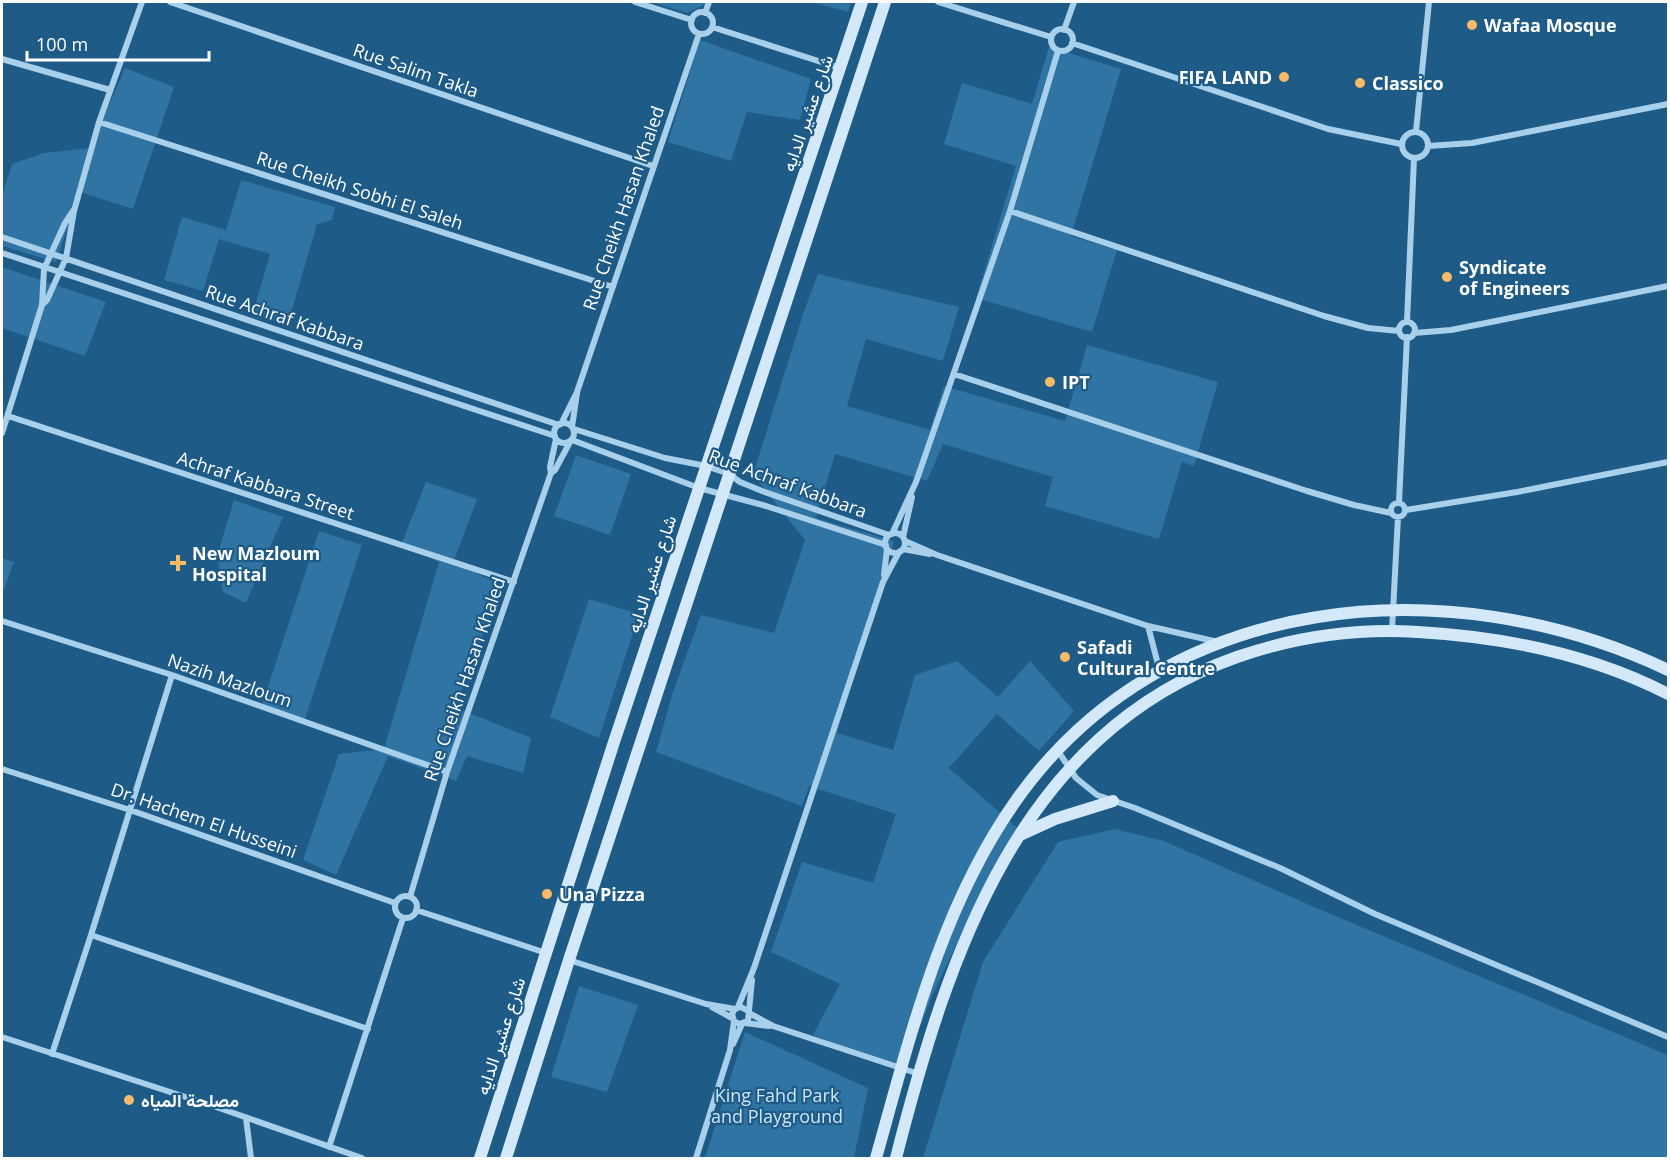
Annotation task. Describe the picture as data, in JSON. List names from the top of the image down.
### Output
{
  "streets": {
    "street": [
      "Rue Salim Takla",
      "شارع عشير الدايه",
      "Rue Cheikh Sobhi El Saleh",
      "Rue Cheikh Hasan Khaled",
      "Rue Achraf Kabbara",
      "Achraf Kabbara Street",
      "Nazih Mazloum",
      "Dr. Hachem El Husseini"
    ]
  },
  "crossings": [
    ["Rue Salim Takla", "Rue Cheikh Hasan Khaled"],
    ["شارع عشير الدايه", "Rue Achraf Kabbara"],
    ["Rue Cheikh Sobhi El Saleh", "Rue Cheikh Hasan Khaled"],
    ["Rue Cheikh Hasan Khaled", "Rue Achraf Kabbara"],
    ["Rue Cheikh Hasan Khaled", "Achraf Kabbara Street"],
    ["Rue Cheikh Hasan Khaled", "Nazih Mazloum"],
    ["Rue Cheikh Hasan Khaled", "Dr. Hachem El Husseini"]
  ],
  "parks": ["King Fahd Park and Playground"],
  "places": {
    "other": [
      "Wafaa Mosque",
      "FIFA LAND",
      "Classico",
      "Syndicate of Engineers",
      "IPT",
      "Safadi Cultural Centre",
      "Una Pizza",
      "مصلحة المياه"
    ],
    "health": ["New Mazloum Hospital"]
  },
  "scale_bar": "100 m"
}
